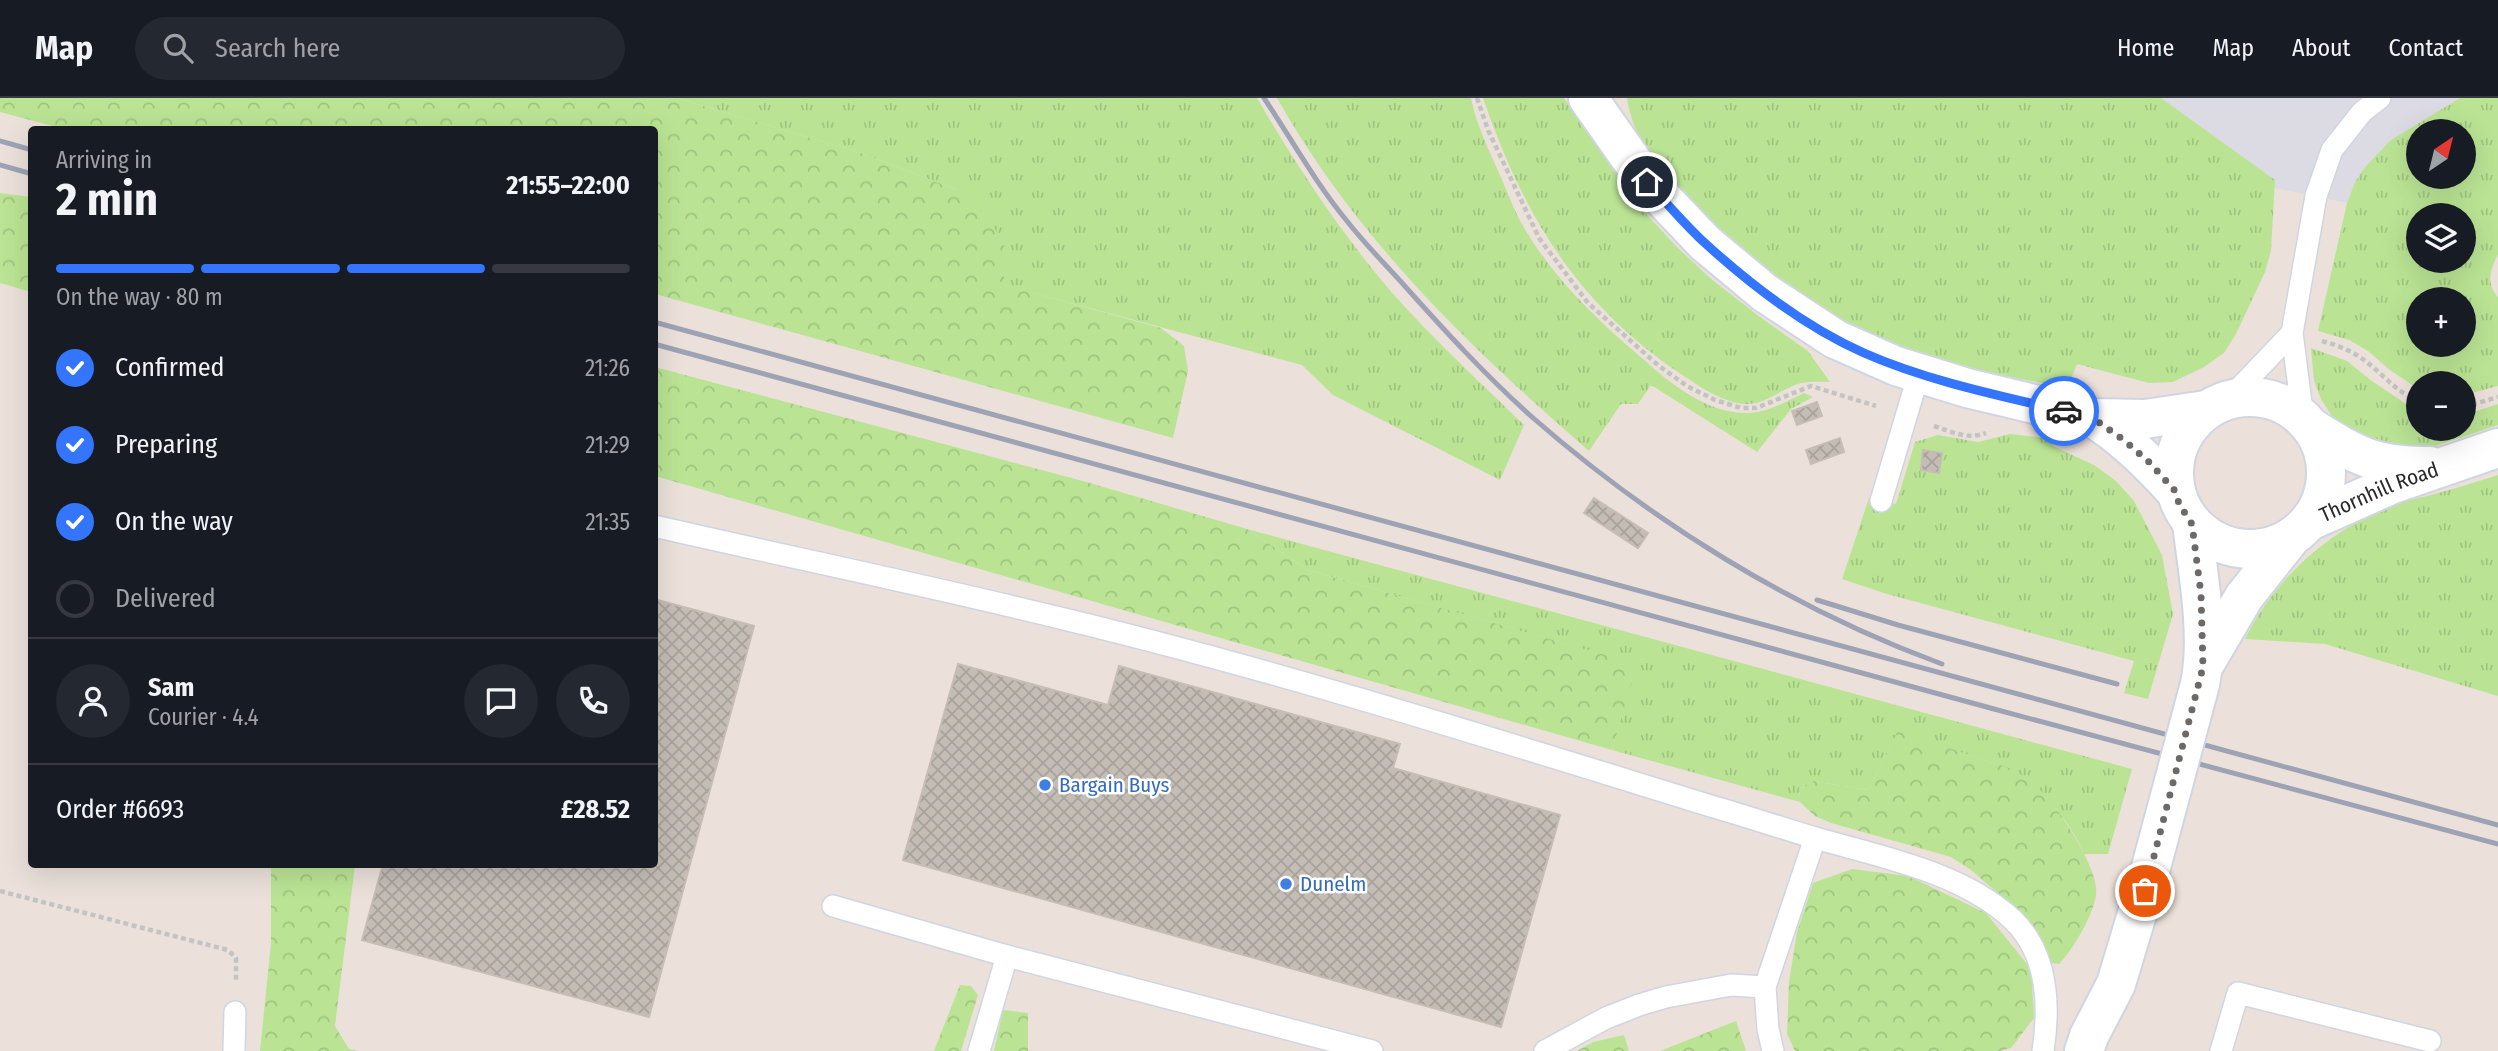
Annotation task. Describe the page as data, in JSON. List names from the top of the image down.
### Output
{
  "streets": {
    "street": ["Thornhill Road"]
  },
  "places": ["Bargain Buys", "Dunelm"],
  "north": "top right",
  "page": {
    "header": "Map",
    "search": "Search here",
    "nav": [
      "Home",
      "Map",
      "About",
      "Contact"
    ],
    "map_buttons": ["+", "−"],
    "heading": ["2 min", "Arriving in", "21:55–22:00"],
    "panel": [
      "Sam",
      "Courier · 4.4",
      "Order #6693",
      "£28.52"
    ],
    "bar": "On the way · 80 m",
    "list": [
      ["Confirmed", "21:26"],
      ["Preparing", "21:29"],
      ["On the way", "21:35"],
      "Delivered"
    ]
  }
}
